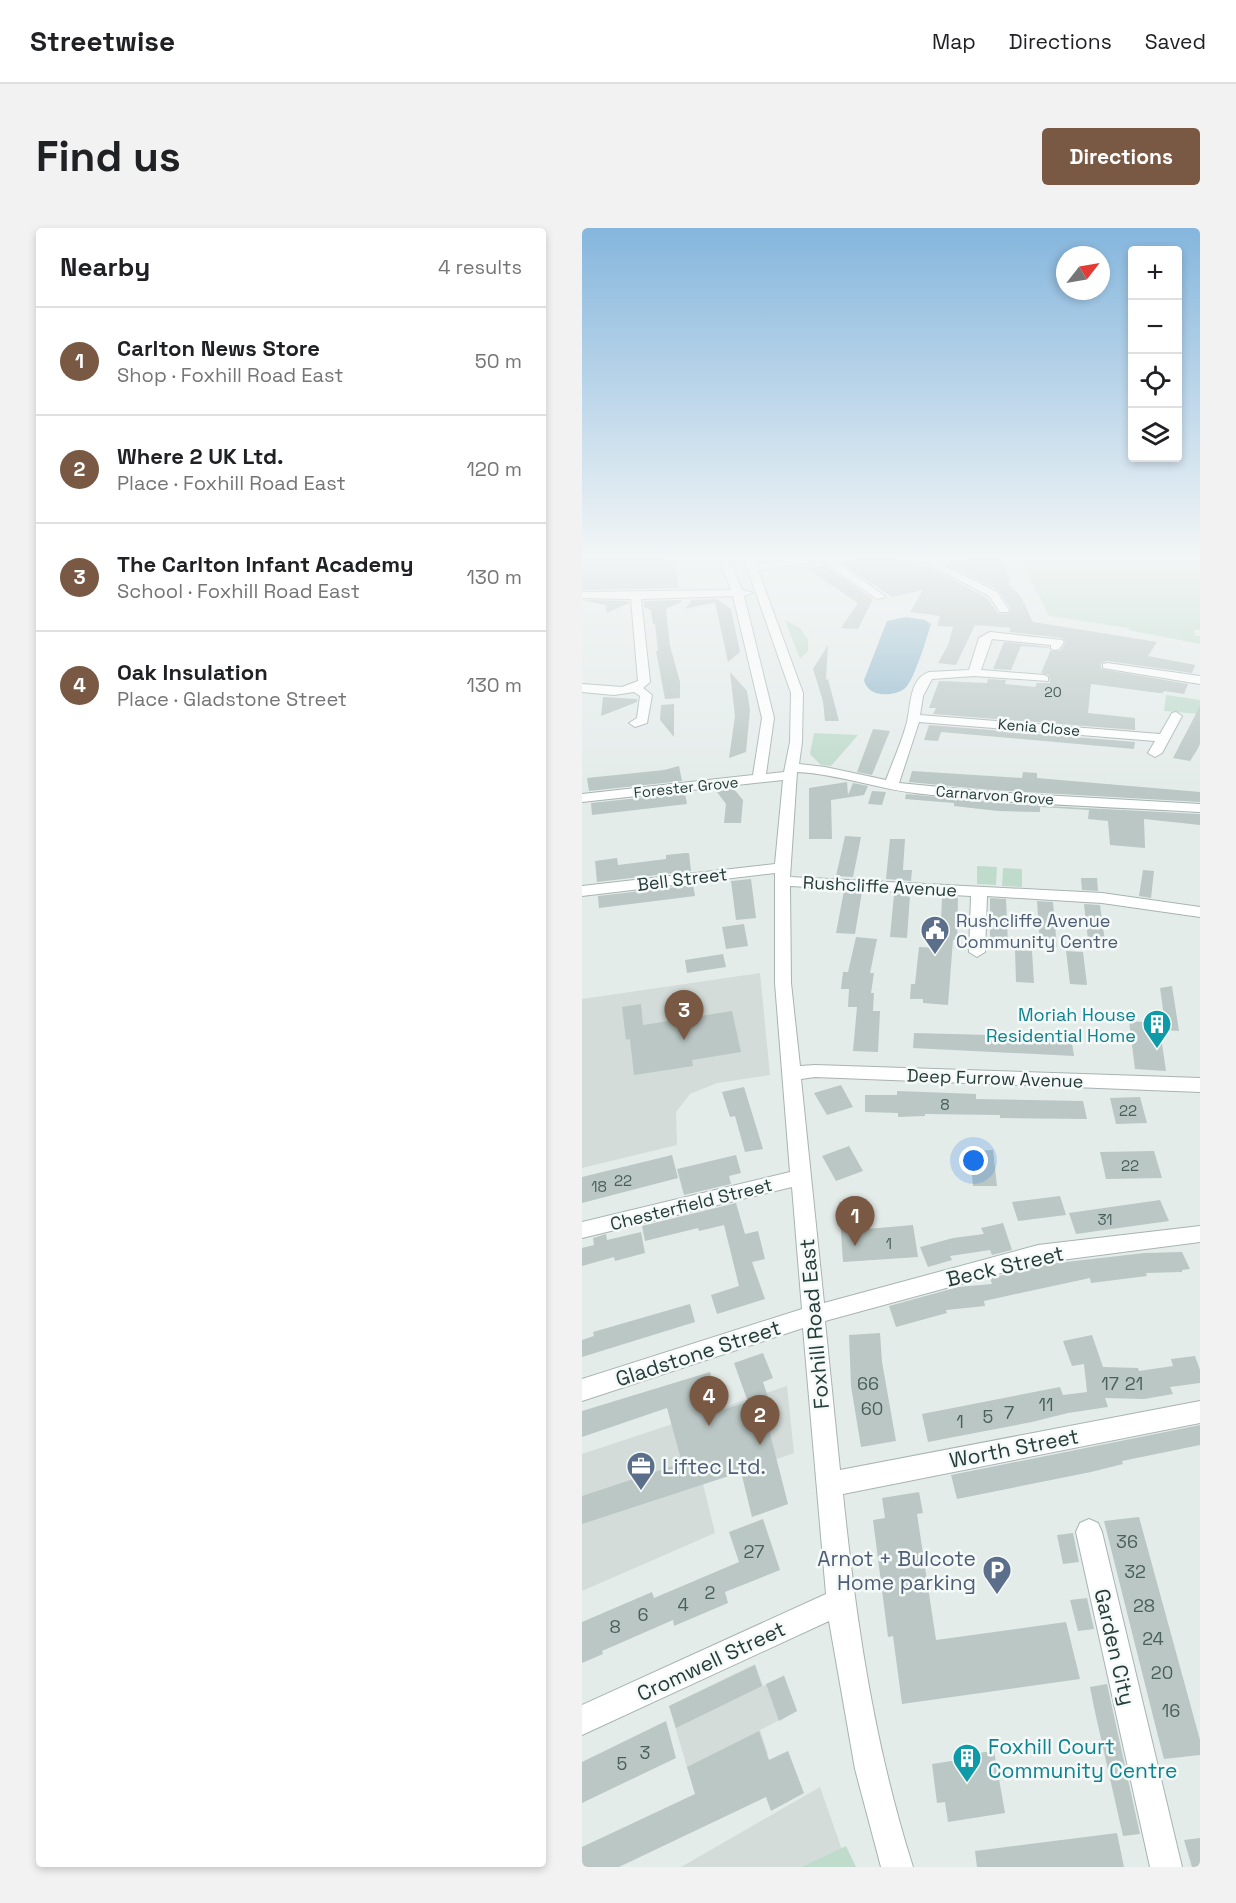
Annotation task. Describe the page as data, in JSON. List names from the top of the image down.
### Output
{
  "streets": {
    "street": [
      "Kenia Close",
      "Forester Grove",
      "Carnarvon Grove",
      "Bell Street",
      "Rushcliffe Avenue",
      "Deep Furrow Avenue",
      "Chesterfield Street",
      "Beck Street",
      "Foxhill Road East",
      "Gladstone Street",
      "Worth Street",
      "Garden City",
      "Cromwell Street"
    ]
  },
  "crossings": [
    ["Forester Grove", "Carnarvon Grove"],
    ["Forester Grove", "Foxhill Road East"],
    ["Carnarvon Grove", "Foxhill Road East"],
    ["Bell Street", "Rushcliffe Avenue"],
    ["Bell Street", "Foxhill Road East"],
    ["Rushcliffe Avenue", "Foxhill Road East"],
    ["Deep Furrow Avenue", "Foxhill Road East"],
    ["Chesterfield Street", "Foxhill Road East"],
    ["Beck Street", "Foxhill Road East"],
    ["Beck Street", "Gladstone Street"],
    ["Foxhill Road East", "Gladstone Street"],
    ["Foxhill Road East", "Worth Street"],
    ["Foxhill Road East", "Cromwell Street"]
  ],
  "places": {
    "public building": ["Rushcliffe Avenue Community Centre"],
    "building": ["Moriah House Residential Home", "Foxhill Court Community Centre"],
    "office": ["Liftec Ltd."],
    "parking": ["Arnot + Bulcote Home parking"]
  },
  "house_numbers": [
    "20",
    "8",
    "22",
    "22",
    "22",
    "18",
    "31",
    "1",
    "66",
    "17",
    "21",
    "11",
    "60",
    "7",
    "5",
    "1",
    "36",
    "27",
    "32",
    "2",
    "4",
    "28",
    "6",
    "8",
    "24",
    "20",
    "16",
    "3",
    "5"
  ],
  "north": "top right",
  "page": {
    "header": "Streetwise",
    "nav": ["Map", "Directions", "Saved"],
    "buttons": "Directions",
    "title": "Find us",
    "heading": ["Nearby", "4 results"],
    "map_buttons": ["+", "−"],
    "list": [
      {
        "mark": "1",
        "name": "Carlton News Store",
        "note": "Shop · Foxhill Road East",
        "value": "50 m"
      },
      {
        "mark": "2",
        "name": "Where 2 UK Ltd.",
        "note": "Place · Foxhill Road East",
        "value": "120 m"
      },
      {
        "mark": "3",
        "name": "The Carlton Infant Academy",
        "note": "School · Foxhill Road East",
        "value": "130 m"
      },
      {
        "mark": "4",
        "name": "Oak Insulation",
        "note": "Place · Gladstone Street",
        "value": "130 m"
      }
    ],
    "pins": [
      "3",
      "1",
      "4",
      "2"
    ]
  }
}
